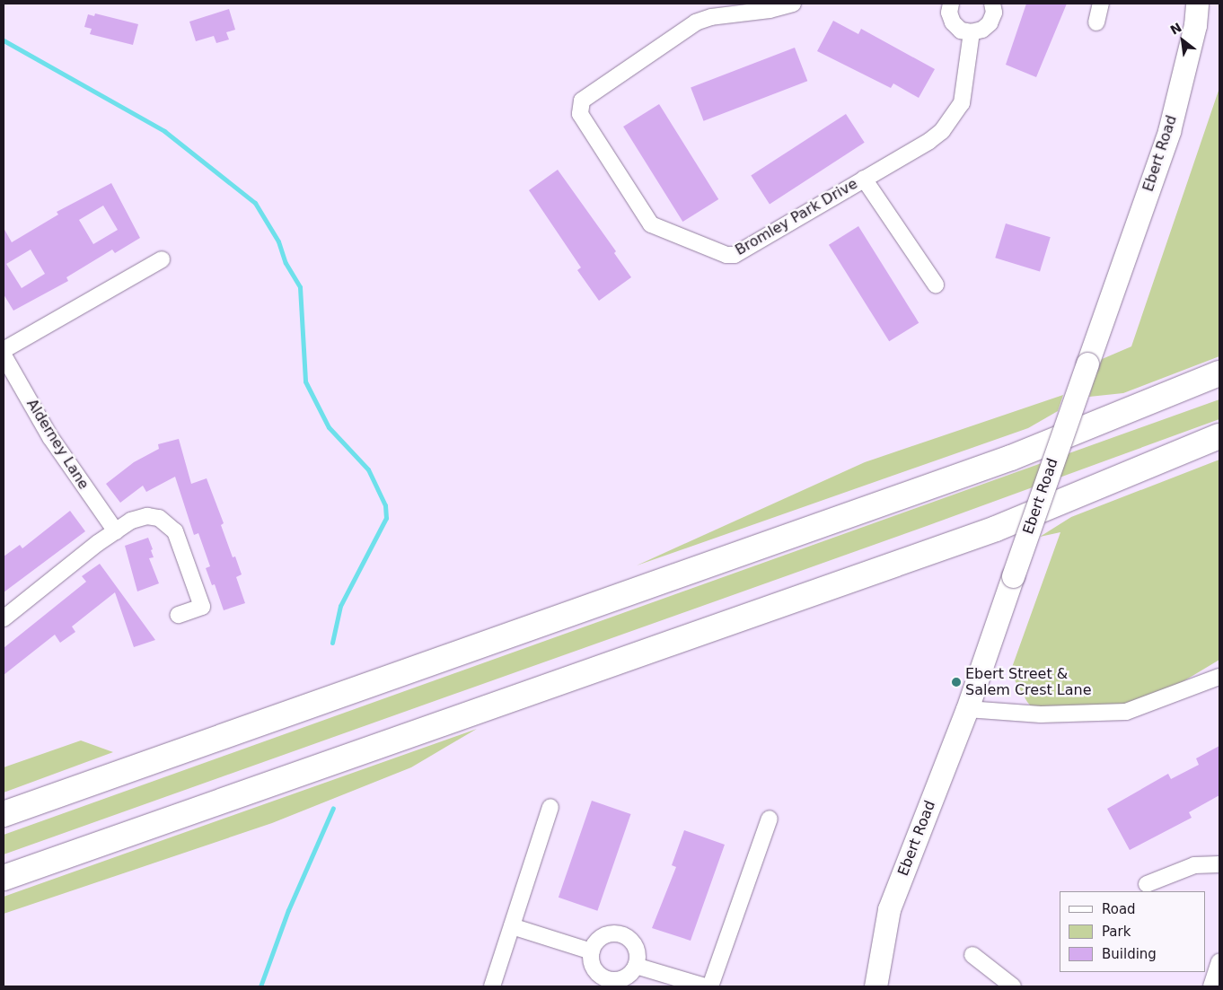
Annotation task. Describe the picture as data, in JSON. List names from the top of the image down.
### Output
{
  "streets": {
    "main road": ["Ebert Road"],
    "street": ["Bromley Park Drive", "Alderney Lane"]
  },
  "places": ["Ebert Street & Salem Crest Lane"],
  "legend": ["Road", "Park", "Building"],
  "north": "top left"
}
